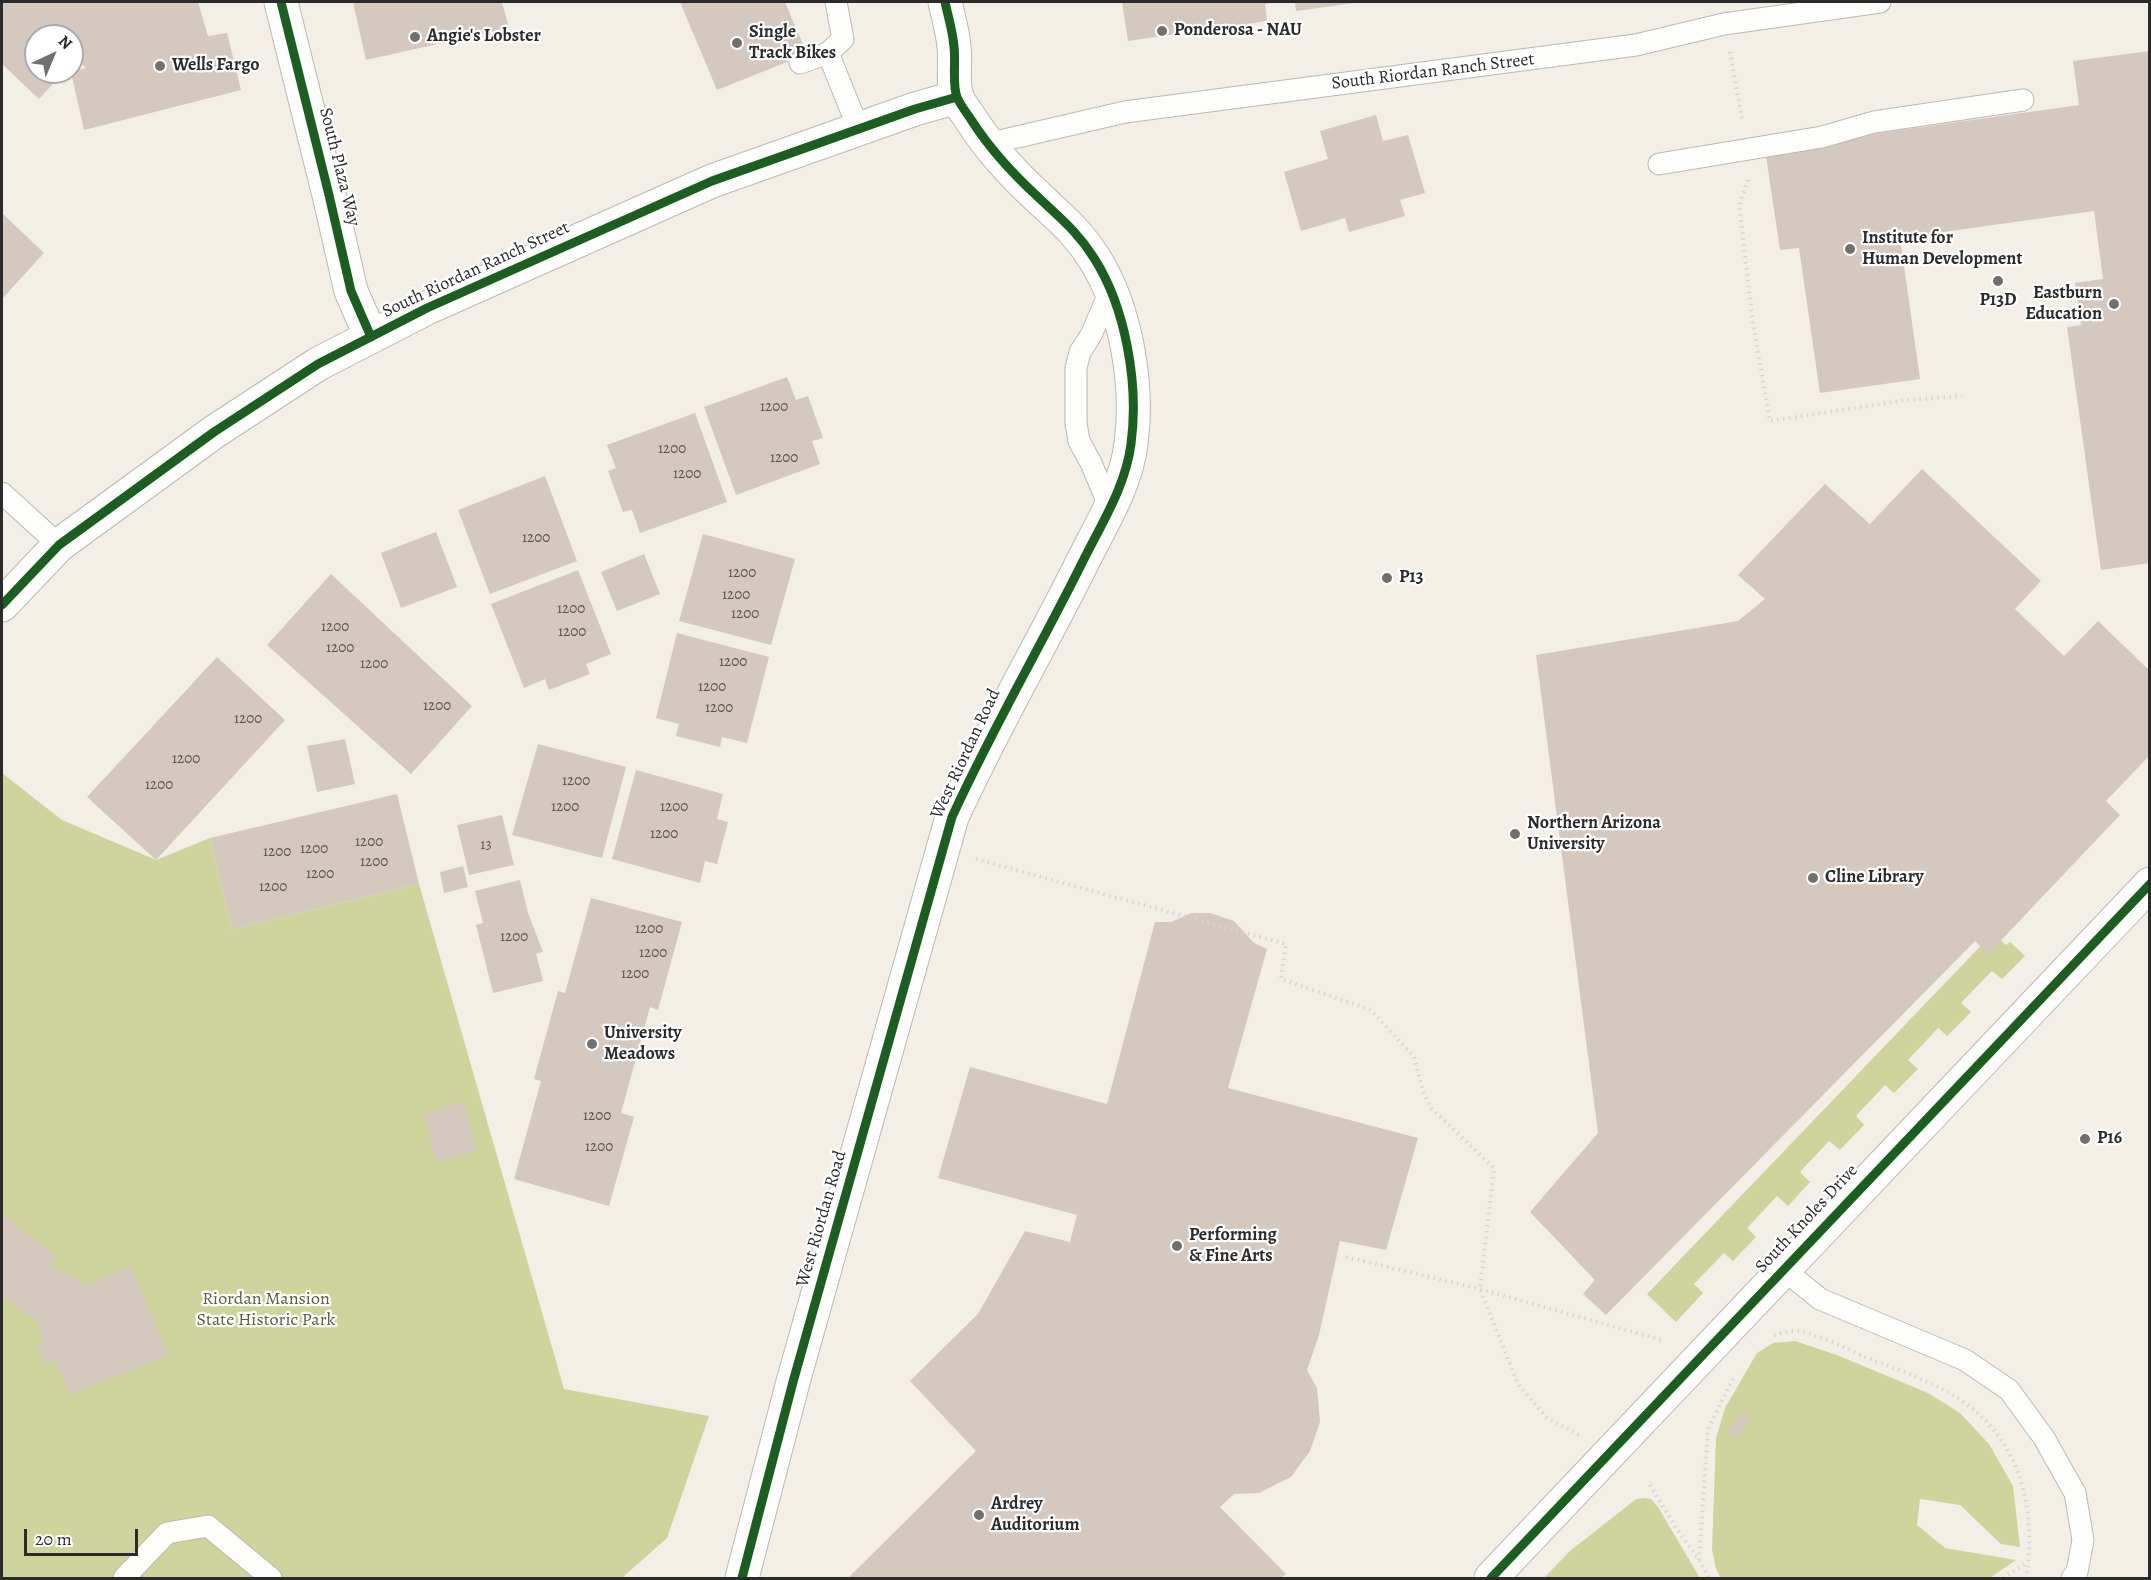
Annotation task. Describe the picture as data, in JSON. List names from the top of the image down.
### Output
{
  "streets": {
    "street": [
      "South Riordan Ranch Street",
      "South Plaza Way",
      "West Riordan Road",
      "South Knoles Drive"
    ]
  },
  "crossings": [
    ["South Riordan Ranch Street", "South Plaza Way"],
    ["South Riordan Ranch Street", "West Riordan Road"]
  ],
  "parks": ["Riordan Mansion State Historic Park"],
  "places": [
    "Ponderosa - NAU",
    "Angie's Lobster",
    "Single Track Bikes",
    "Wells Fargo",
    "Institute for Human Development",
    "P13D",
    "Eastburn Education",
    "P13",
    "Northern Arizona University",
    "Cline Library",
    "University Meadows",
    "P16",
    "Performing & Fine Arts",
    "Ardrey Auditorium"
  ],
  "house_numbers": [
    "1200",
    "1200",
    "1200",
    "1200",
    "1200",
    "1200",
    "1200",
    "1200",
    "1200",
    "1200",
    "1200",
    "1200",
    "1200",
    "1200",
    "1200",
    "1200",
    "1200",
    "1200",
    "1200",
    "1200",
    "1200",
    "1200",
    "1200",
    "1200",
    "1200",
    "13",
    "1200",
    "1200",
    "1200",
    "1200",
    "1200",
    "1200",
    "1200",
    "1200",
    "1200",
    "1200",
    "1200"
  ],
  "scale_bar": "20 m",
  "north": "top right"
}
